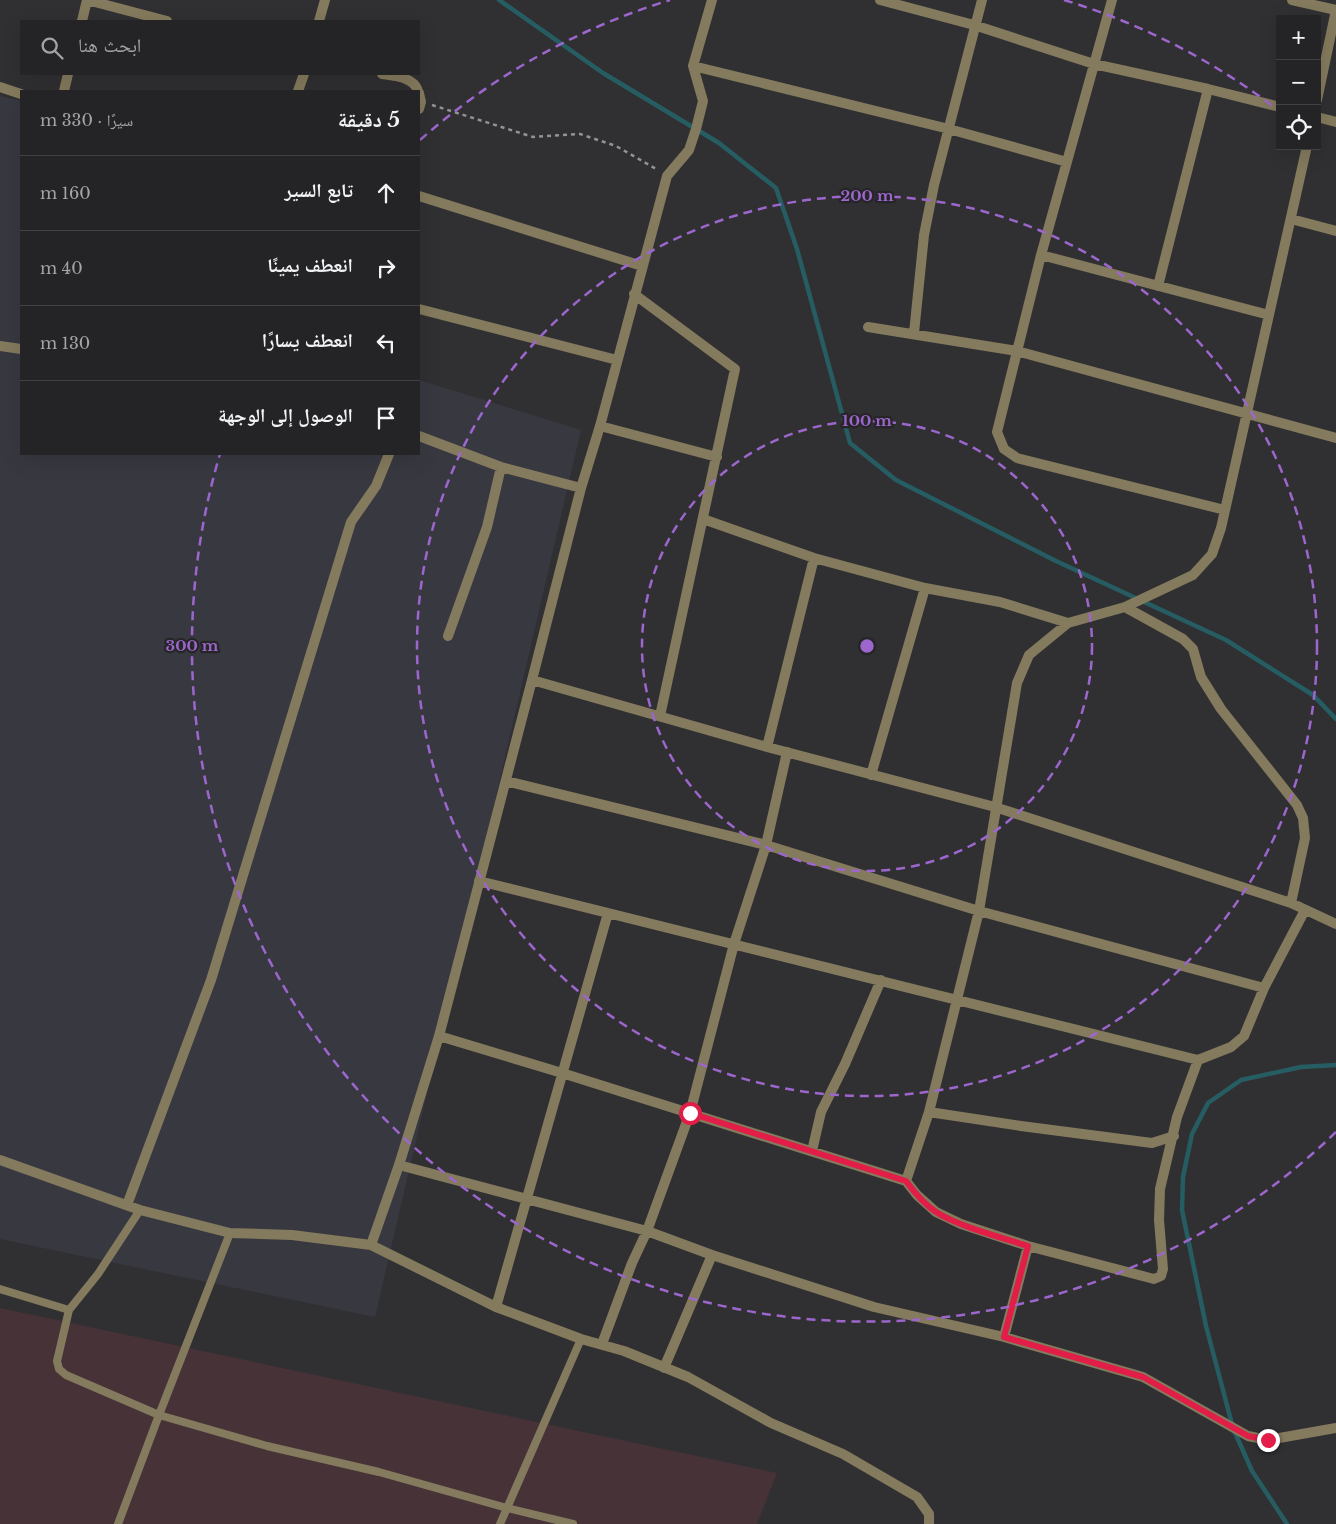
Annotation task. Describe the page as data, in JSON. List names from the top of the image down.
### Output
{
  "page": {
    "map_buttons": ["+", "−"],
    "search": "ابحث هنا",
    "heading": ["5 دقيقة", "سيرًا · 330 m"],
    "list": [
      ["تابع السير", "160 m"],
      ["انعطف يمينًا", "40 m"],
      ["انعطف يسارًا", "130 m"],
      "الوصول إلى الوجهة"
    ]
  },
  "rings": ["200 m", "100 m", "300 m"]
}
